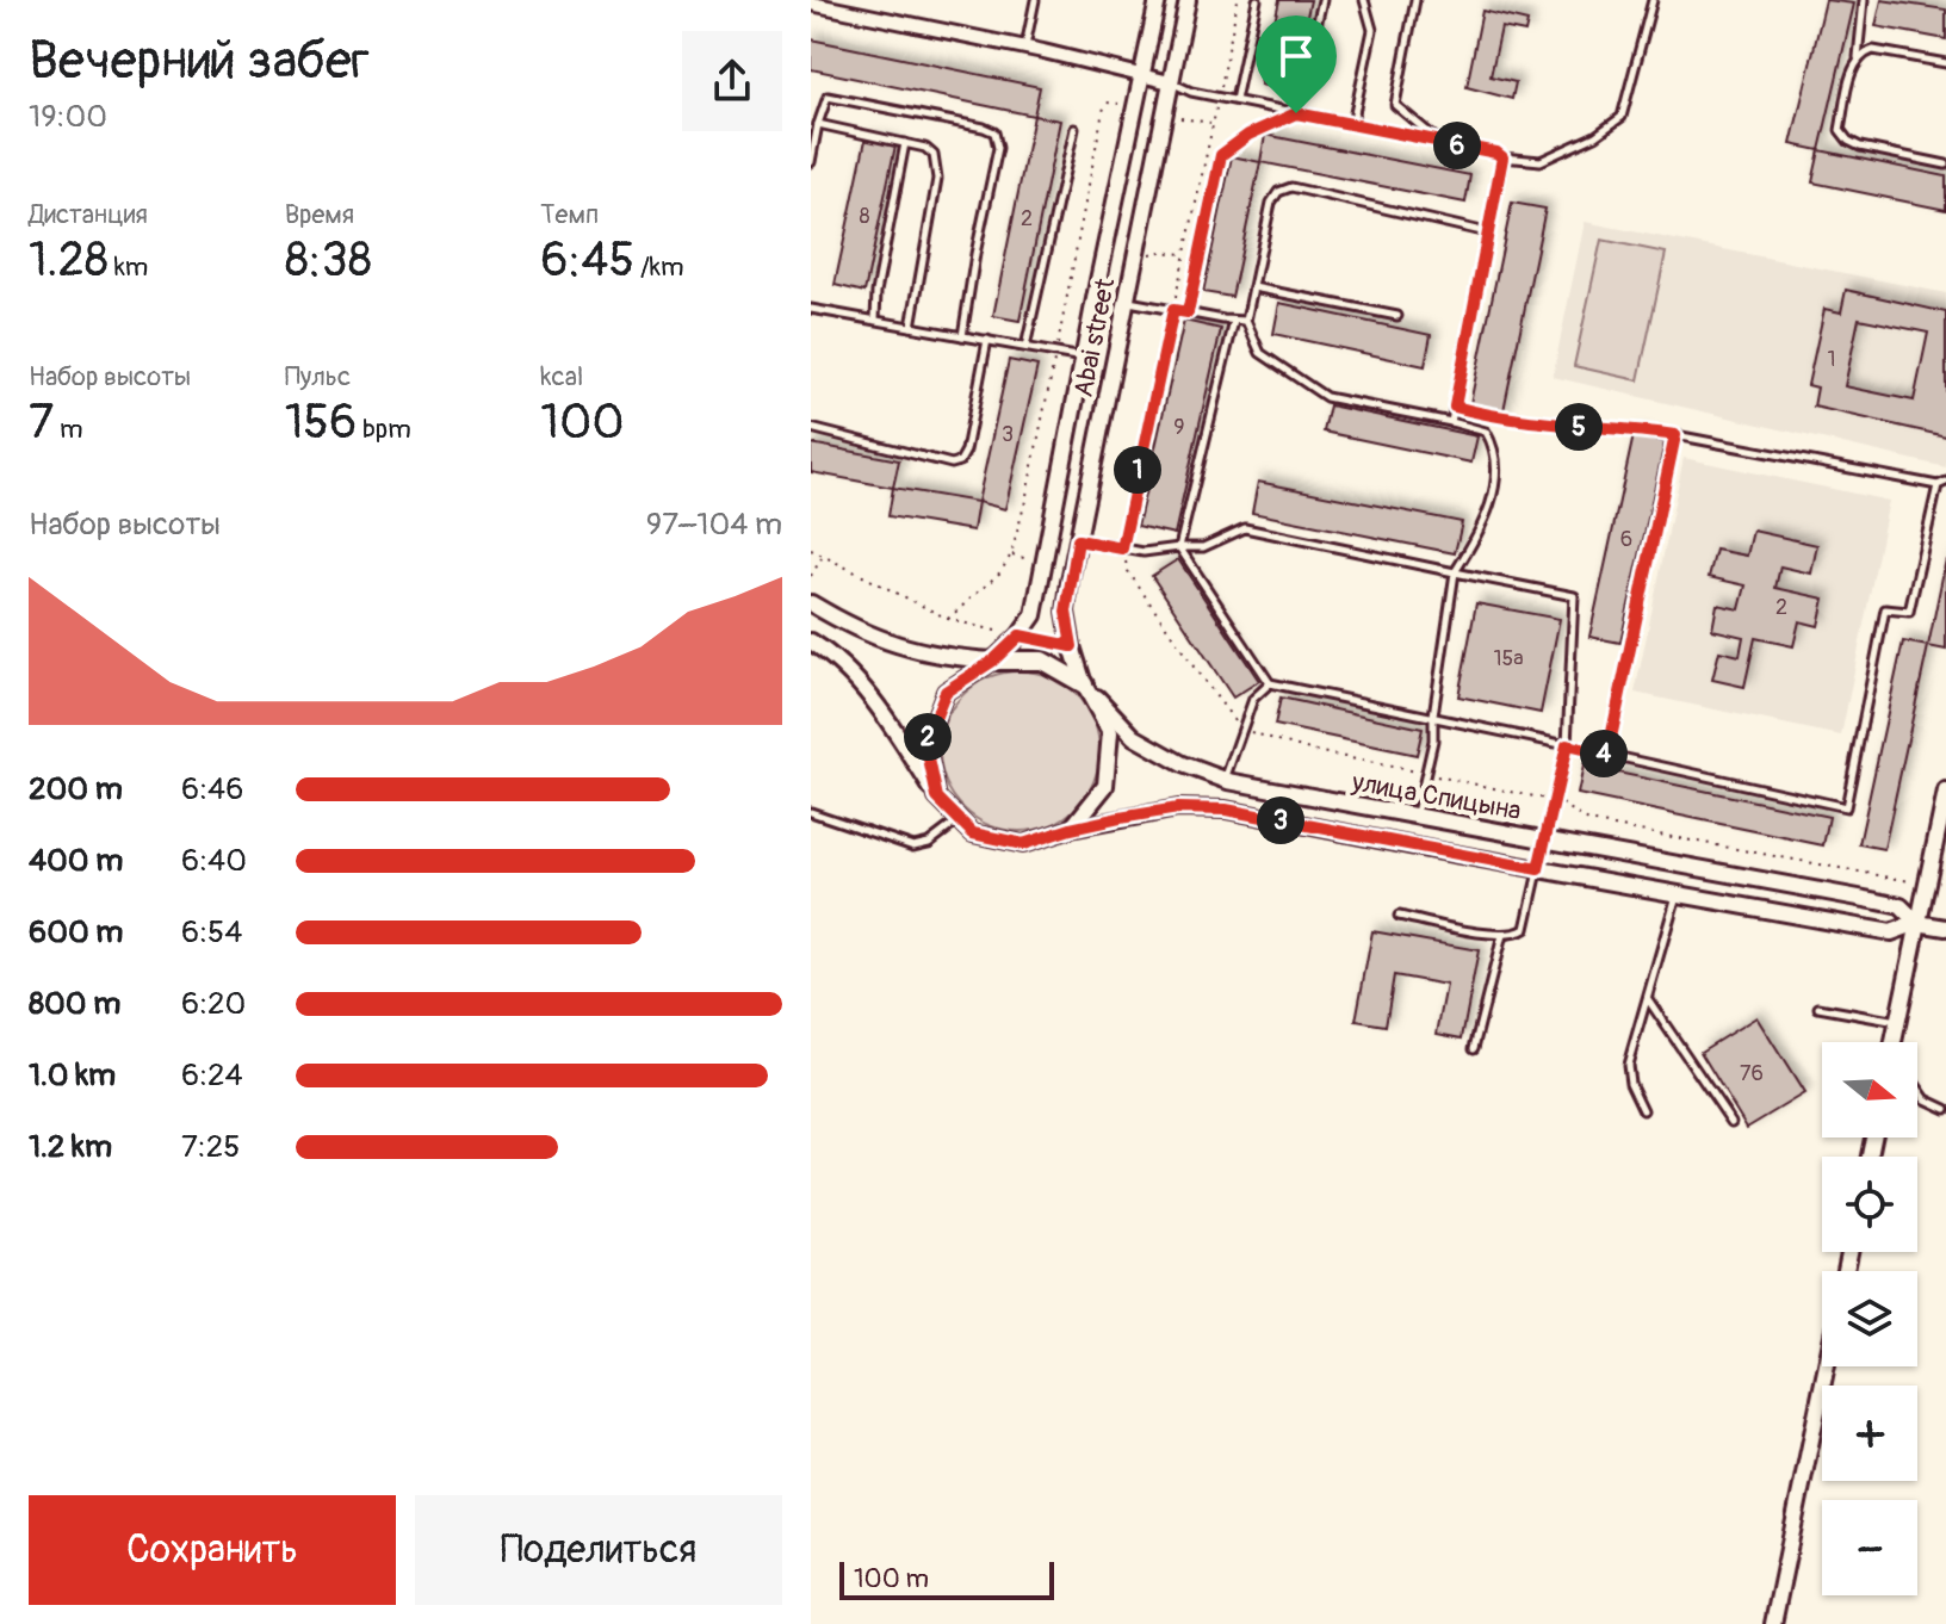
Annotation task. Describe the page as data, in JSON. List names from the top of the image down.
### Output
{
  "streets": {
    "street": ["Abai street", "улица Спицына"]
  },
  "crossings": [
    ["Abai street", "улица Спицына"]
  ],
  "house_numbers": [
    "8",
    "2",
    "1",
    "9",
    "3",
    "6",
    "2",
    "15а",
    "76"
  ],
  "scale_bar": "100 m",
  "north": "right",
  "page": {
    "heading": ["Вечерний забег", "19:00"],
    "pins": [
      "6",
      "5",
      "1",
      "2",
      "4",
      "3"
    ],
    "stats": [
      ["Дистанция", "1.28 km"],
      ["Время", "8:38"],
      ["Темп", "6:45 /km"],
      ["Набор высоты", "7 m"],
      ["Пульс", "156 bpm"],
      ["kcal", "100"]
    ],
    "chart": ["Набор высоты", "97–104 m"],
    "list": [
      {
        "name": "200 m",
        "note": "6:46"
      },
      {
        "name": "400 m",
        "note": "6:40"
      },
      {
        "name": "600 m",
        "note": "6:54"
      },
      {
        "name": "800 m",
        "note": "6:20"
      },
      {
        "name": "1.0 km",
        "note": "6:24"
      },
      {
        "name": "1.2 km",
        "note": "7:25"
      }
    ],
    "map_buttons": ["+", "−"],
    "buttons": ["Сохранить", "Поделиться"],
    "scale": "100 m"
  }
}
